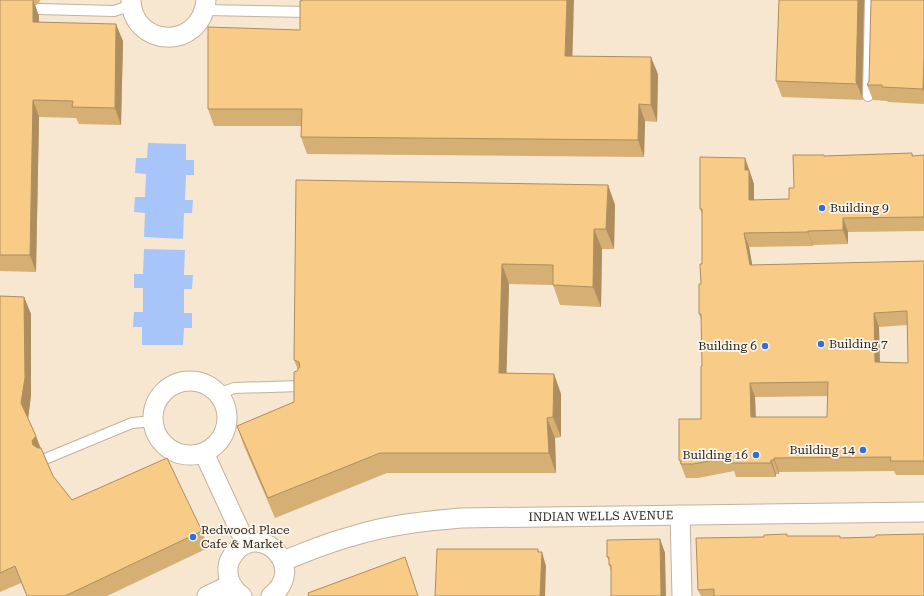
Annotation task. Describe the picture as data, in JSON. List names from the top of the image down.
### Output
{
  "streets": {
    "street": ["INDIAN WELLS AVENUE"]
  },
  "places": [
    "Building 9",
    "Building 7",
    "Building 6",
    "Building 14",
    "Building 16",
    "Redwood Place Cafe & Market"
  ]
}
